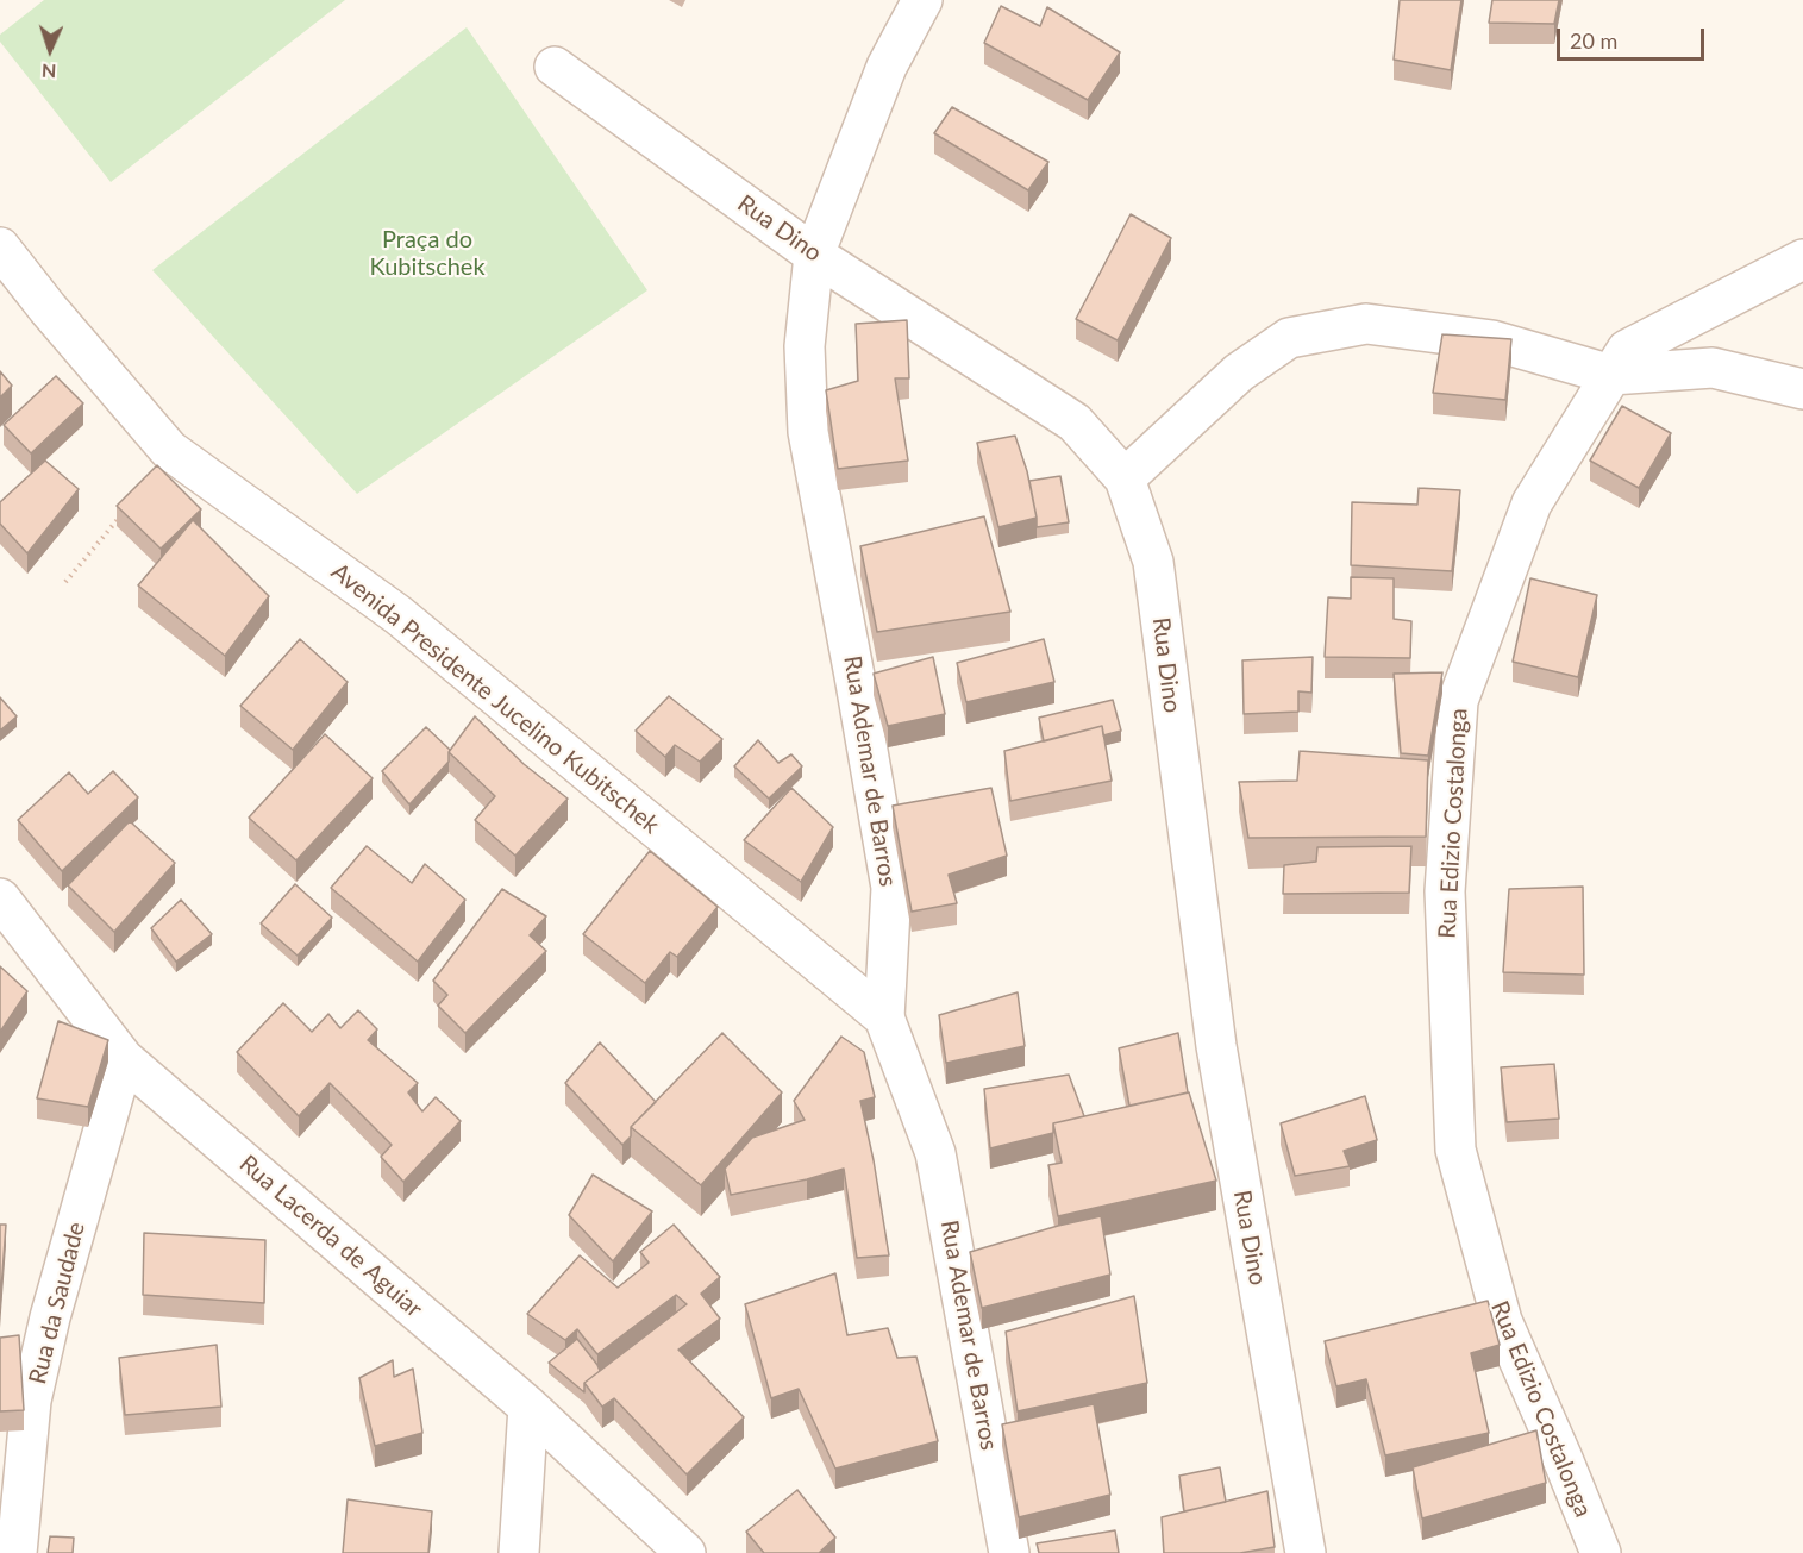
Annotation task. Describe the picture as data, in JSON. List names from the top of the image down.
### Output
{
  "streets": {
    "street": [
      "Rua Dino",
      "Avenida Presidente Jucelino Kubitschek",
      "Rua Ademar de Barros",
      "Rua Edizio Costalonga",
      "Rua Lacerda de Aguiar",
      "Rua da Saudade"
    ]
  },
  "crossings": [
    ["Rua Dino", "Rua Ademar de Barros"],
    ["Avenida Presidente Jucelino Kubitschek", "Rua Ademar de Barros"],
    ["Rua Lacerda de Aguiar", "Rua da Saudade"]
  ],
  "parks": ["Praça do Kubitschek"],
  "scale_bar": "20 m",
  "north": "bottom"
}
